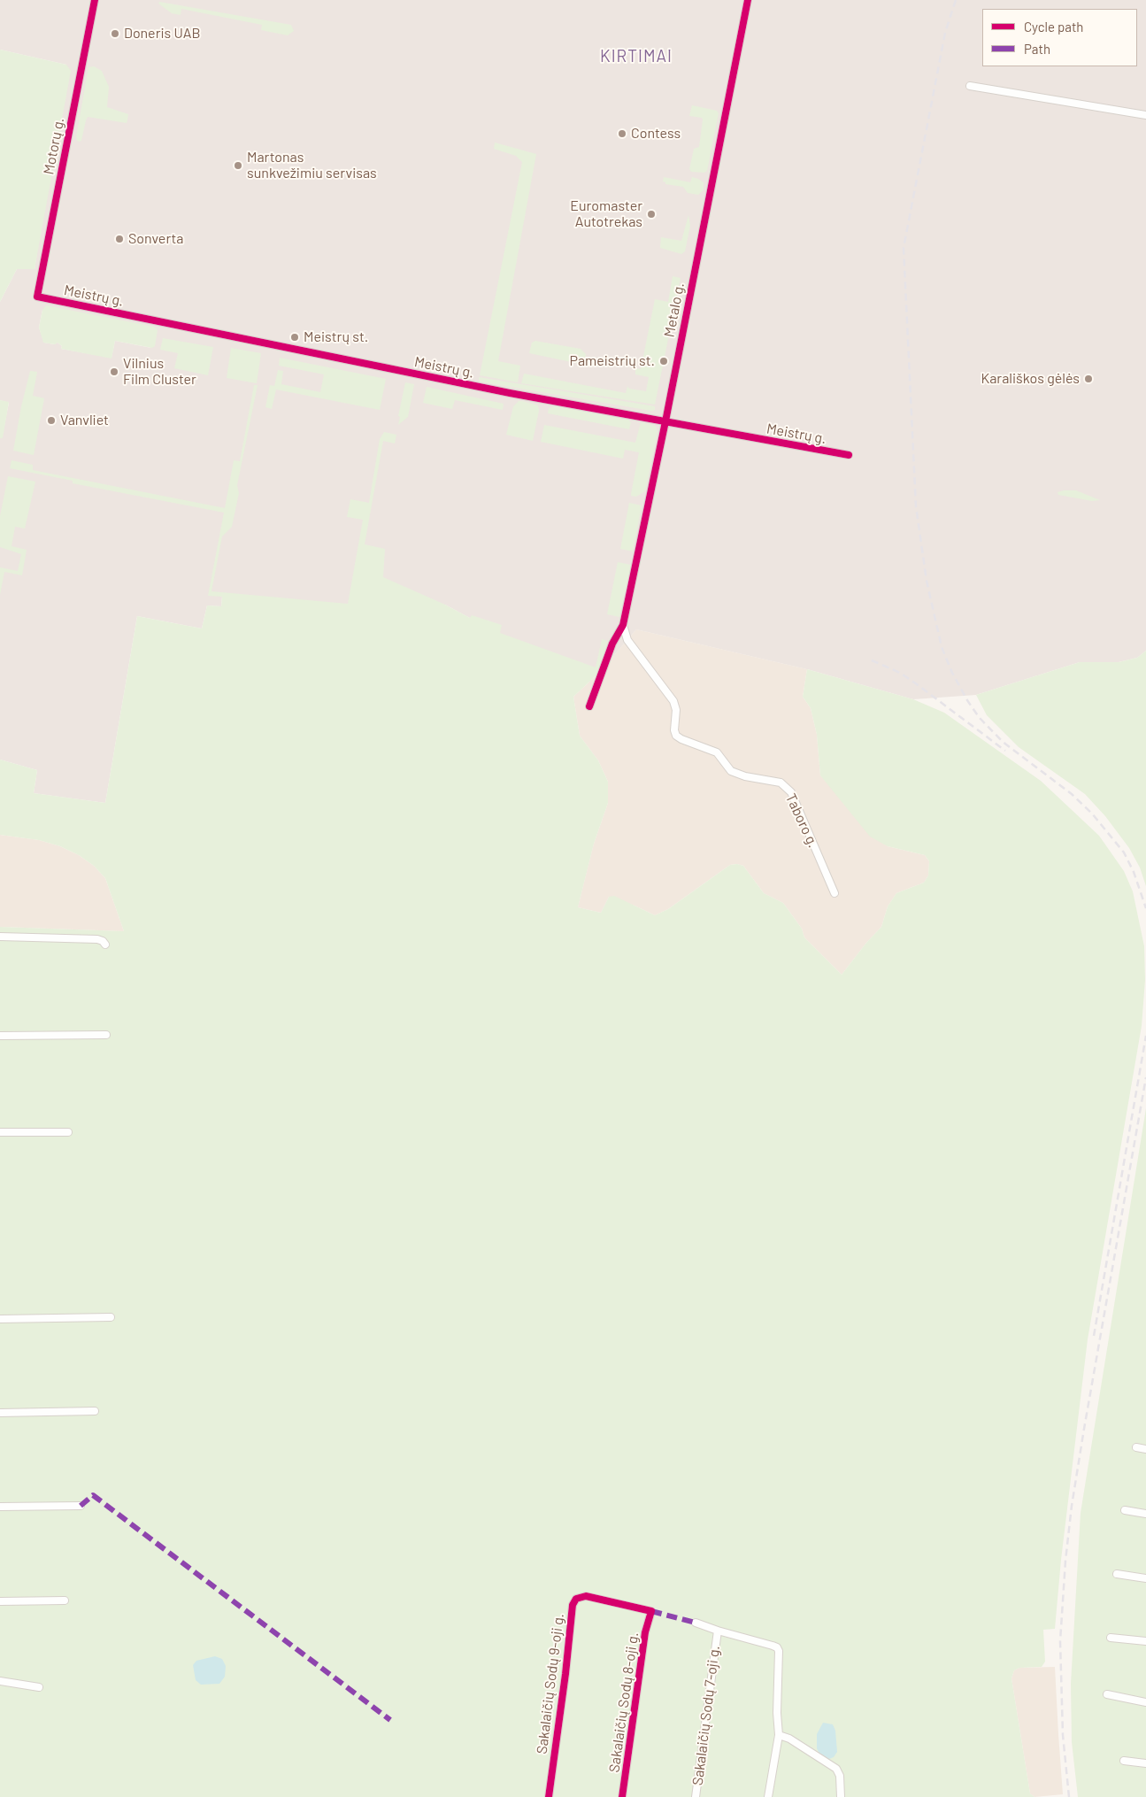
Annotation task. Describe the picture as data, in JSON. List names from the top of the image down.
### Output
{
  "streets": {
    "street": [
      "Motorų g.",
      "Meistrų g.",
      "Metalo g.",
      "Taboro g.",
      "Sakalaičių Sodų 9-oji g.",
      "Sakalaičių Sodų 8-oji g.",
      "Sakalaičių Sodų 7-oji g."
    ]
  },
  "crossings": [
    ["Motorų g.", "Meistrų g."],
    ["Meistrų g.", "Metalo g."],
    ["Metalo g.", "Taboro g."],
    ["Sakalaičių Sodų 9-oji g.", "Sakalaičių Sodų 8-oji g."]
  ],
  "districts": ["KIRTIMAI"],
  "places": [
    "Doneris UAB",
    "Contess",
    "Martonas sunkvežimiu servisas",
    "Euromaster Autotrekas",
    "Sonverta",
    "Meistrų st.",
    "Pameistrių st.",
    "Vilnius Film Cluster",
    "Karališkos gėlės",
    "Vanvliet"
  ],
  "legend": ["Cycle path", "Path"]
}
